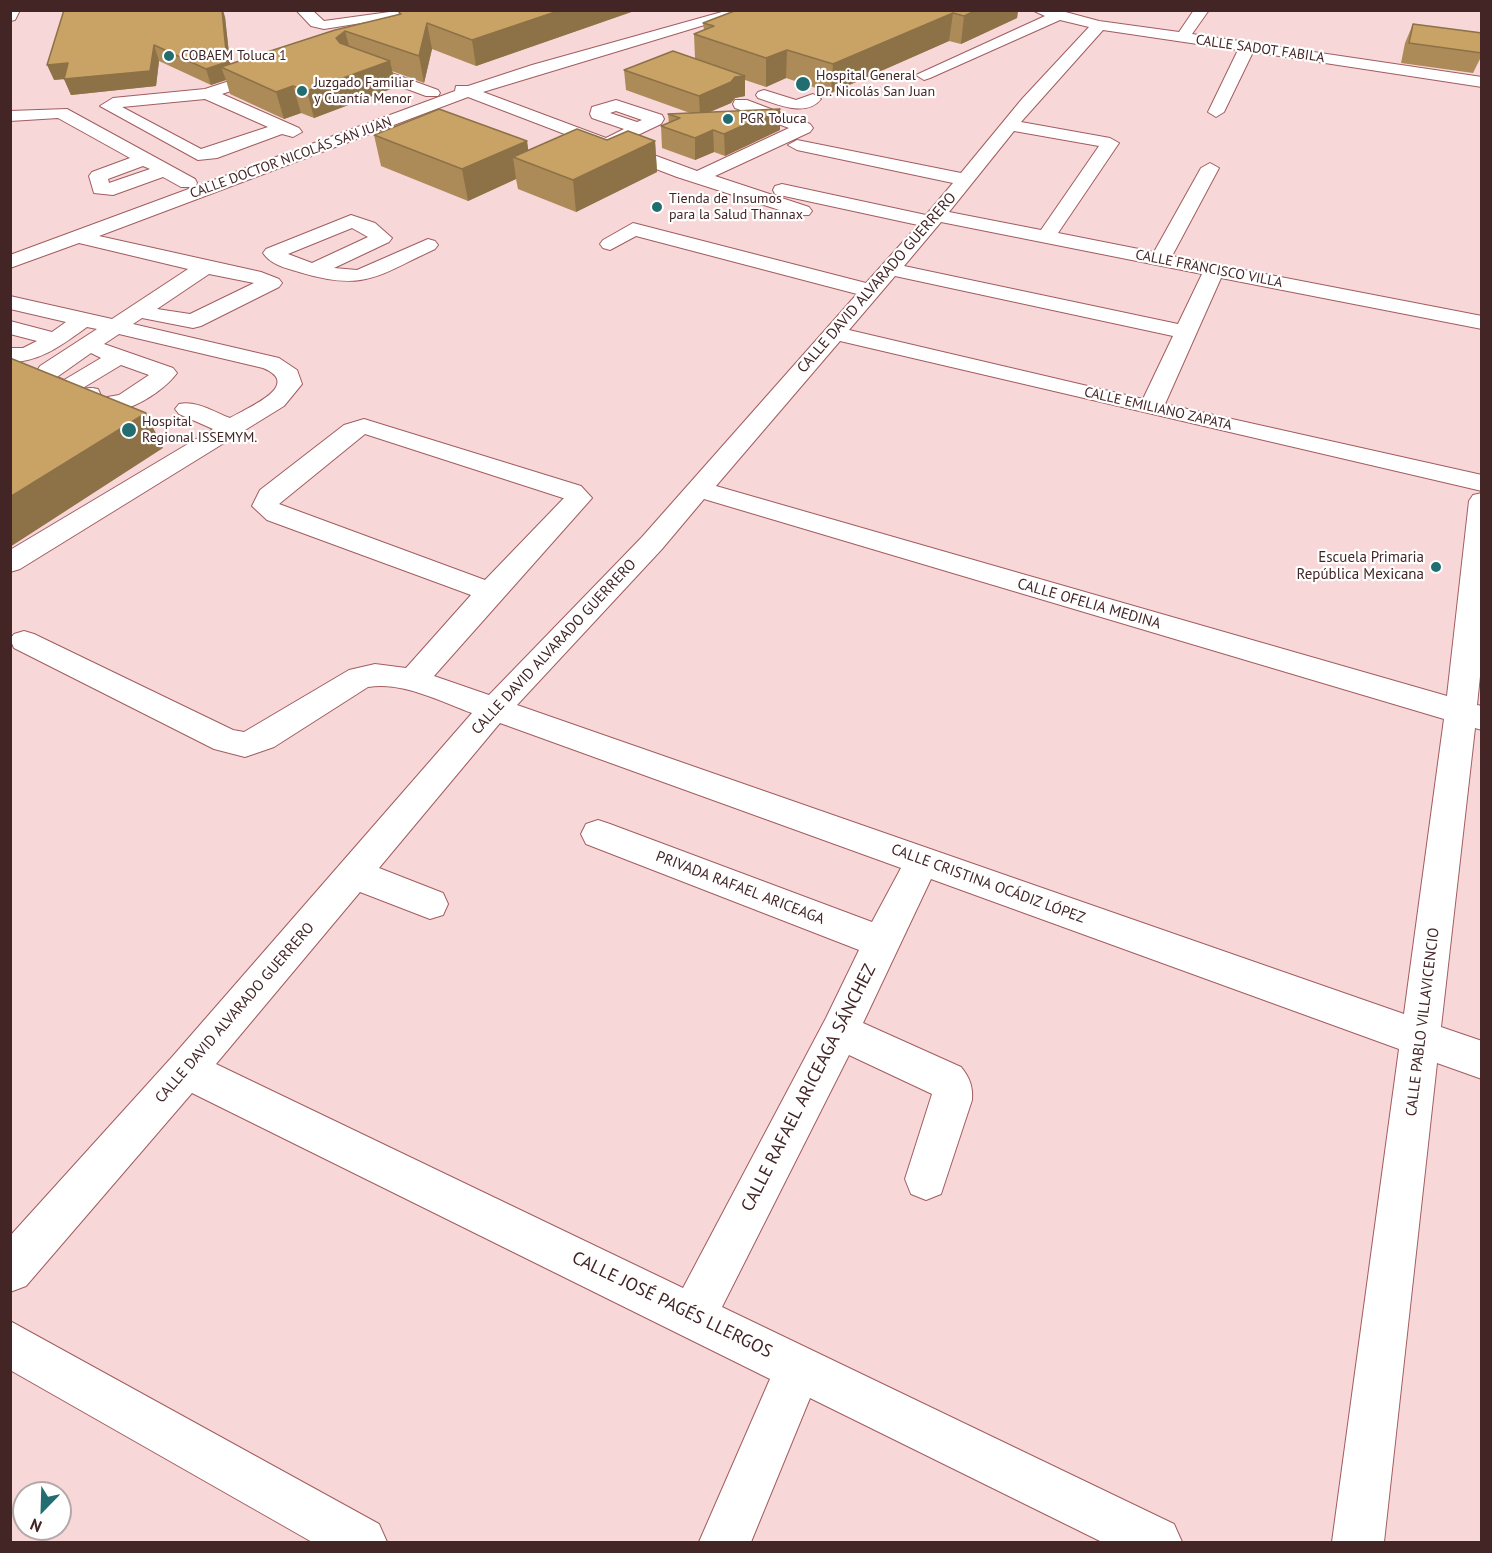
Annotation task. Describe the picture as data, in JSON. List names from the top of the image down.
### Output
{
  "streets": {
    "street": [
      "CALLE SADOT FABILA",
      "CALLE DOCTOR NICOLÁS SAN JUAN",
      "CALLE FRANCISCO VILLA",
      "CALLE DAVID ALVARADO GUERRERO",
      "CALLE EMILIANO ZAPATA",
      "CALLE OFELIA MEDINA",
      "CALLE CRISTINA OCÁDIZ LÓPEZ",
      "PRIVADA RAFAEL ARICEAGA",
      "CALLE PABLO VILLAVICENCIO",
      "CALLE RAFAEL ARICEAGA SÁNCHEZ",
      "CALLE JOSÉ PAGÉS LLERGOS"
    ]
  },
  "crossings": [
    ["CALLE SADOT FABILA", "CALLE DAVID ALVARADO GUERRERO"],
    ["CALLE FRANCISCO VILLA", "CALLE DAVID ALVARADO GUERRERO"],
    ["CALLE DAVID ALVARADO GUERRERO", "CALLE EMILIANO ZAPATA"],
    ["CALLE DAVID ALVARADO GUERRERO", "CALLE OFELIA MEDINA"],
    ["CALLE DAVID ALVARADO GUERRERO", "CALLE CRISTINA OCÁDIZ LÓPEZ"],
    ["CALLE DAVID ALVARADO GUERRERO", "CALLE JOSÉ PAGÉS LLERGOS"],
    ["CALLE OFELIA MEDINA", "CALLE PABLO VILLAVICENCIO"],
    ["CALLE CRISTINA OCÁDIZ LÓPEZ", "CALLE PABLO VILLAVICENCIO"],
    ["CALLE CRISTINA OCÁDIZ LÓPEZ", "CALLE RAFAEL ARICEAGA SÁNCHEZ"],
    ["PRIVADA RAFAEL ARICEAGA", "CALLE RAFAEL ARICEAGA SÁNCHEZ"],
    ["CALLE RAFAEL ARICEAGA SÁNCHEZ", "CALLE JOSÉ PAGÉS LLERGOS"]
  ],
  "places": [
    "COBAEM Toluca 1",
    "Hospital General Dr. Nicolás San Juan",
    "Juzgado Familiar y Cuantía Menor",
    "PGR Toluca",
    "Tienda de Insumos para la Salud Thannax",
    "Hospital Regional ISSEMYM.",
    "Escuela Primaria República Mexicana"
  ],
  "north": "bottom left"
}
